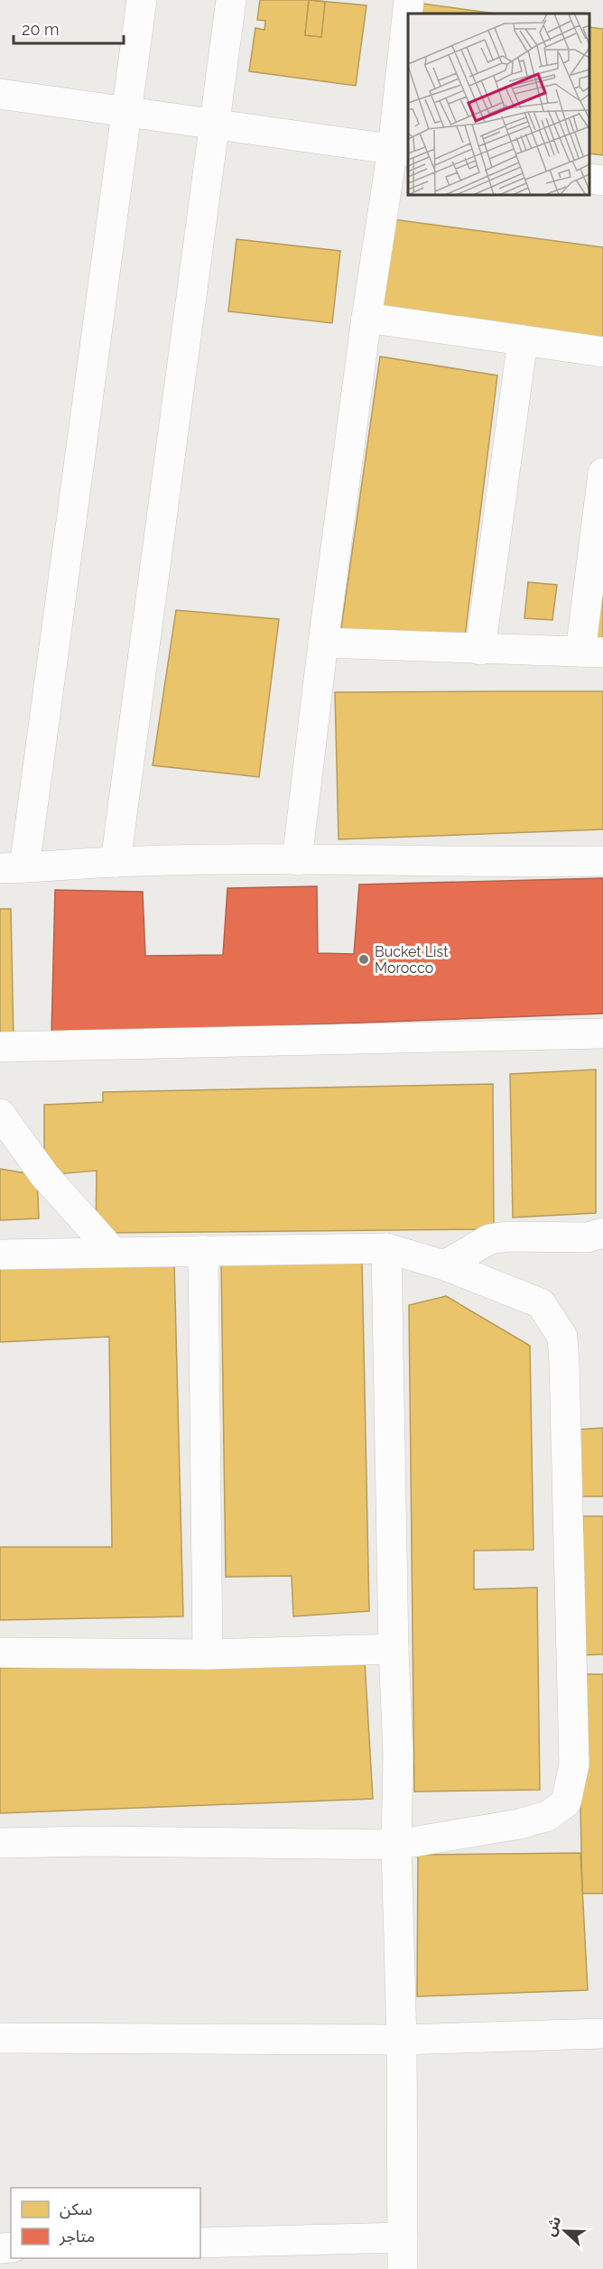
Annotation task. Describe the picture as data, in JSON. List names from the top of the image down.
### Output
{
  "places": ["Bucket List Morocco"],
  "legend": ["سكن", "متاجر"],
  "scale_bar": "20 m",
  "north": "left"
}
